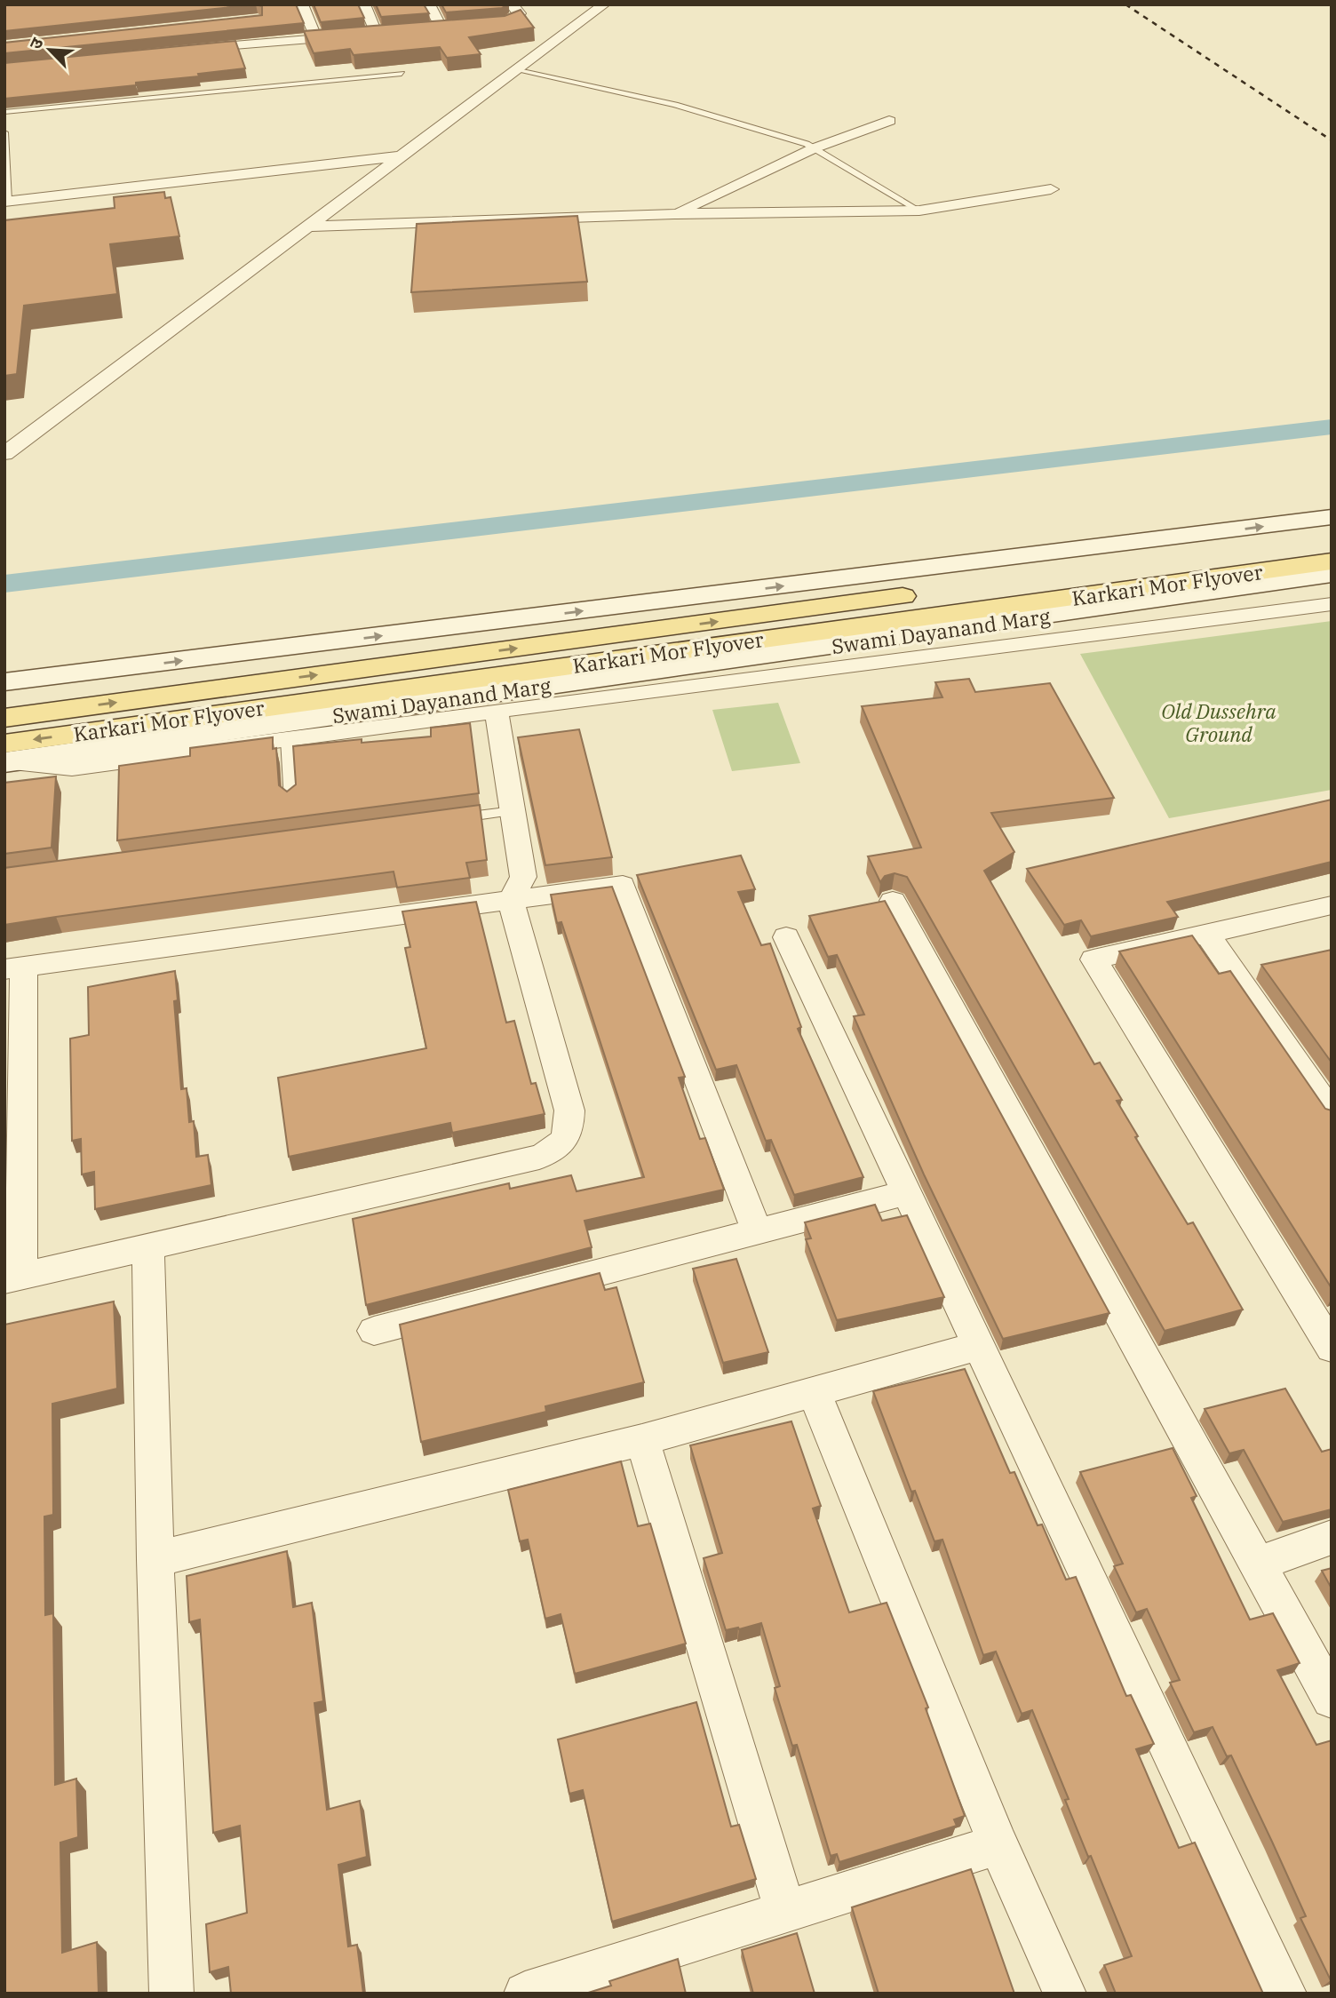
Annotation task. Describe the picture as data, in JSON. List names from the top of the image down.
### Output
{
  "streets": {
    "main road": ["Karkari Mor Flyover", "Swami Dayanand Marg"]
  },
  "parks": ["Old Dussehra Ground"],
  "north": "top left"
}
